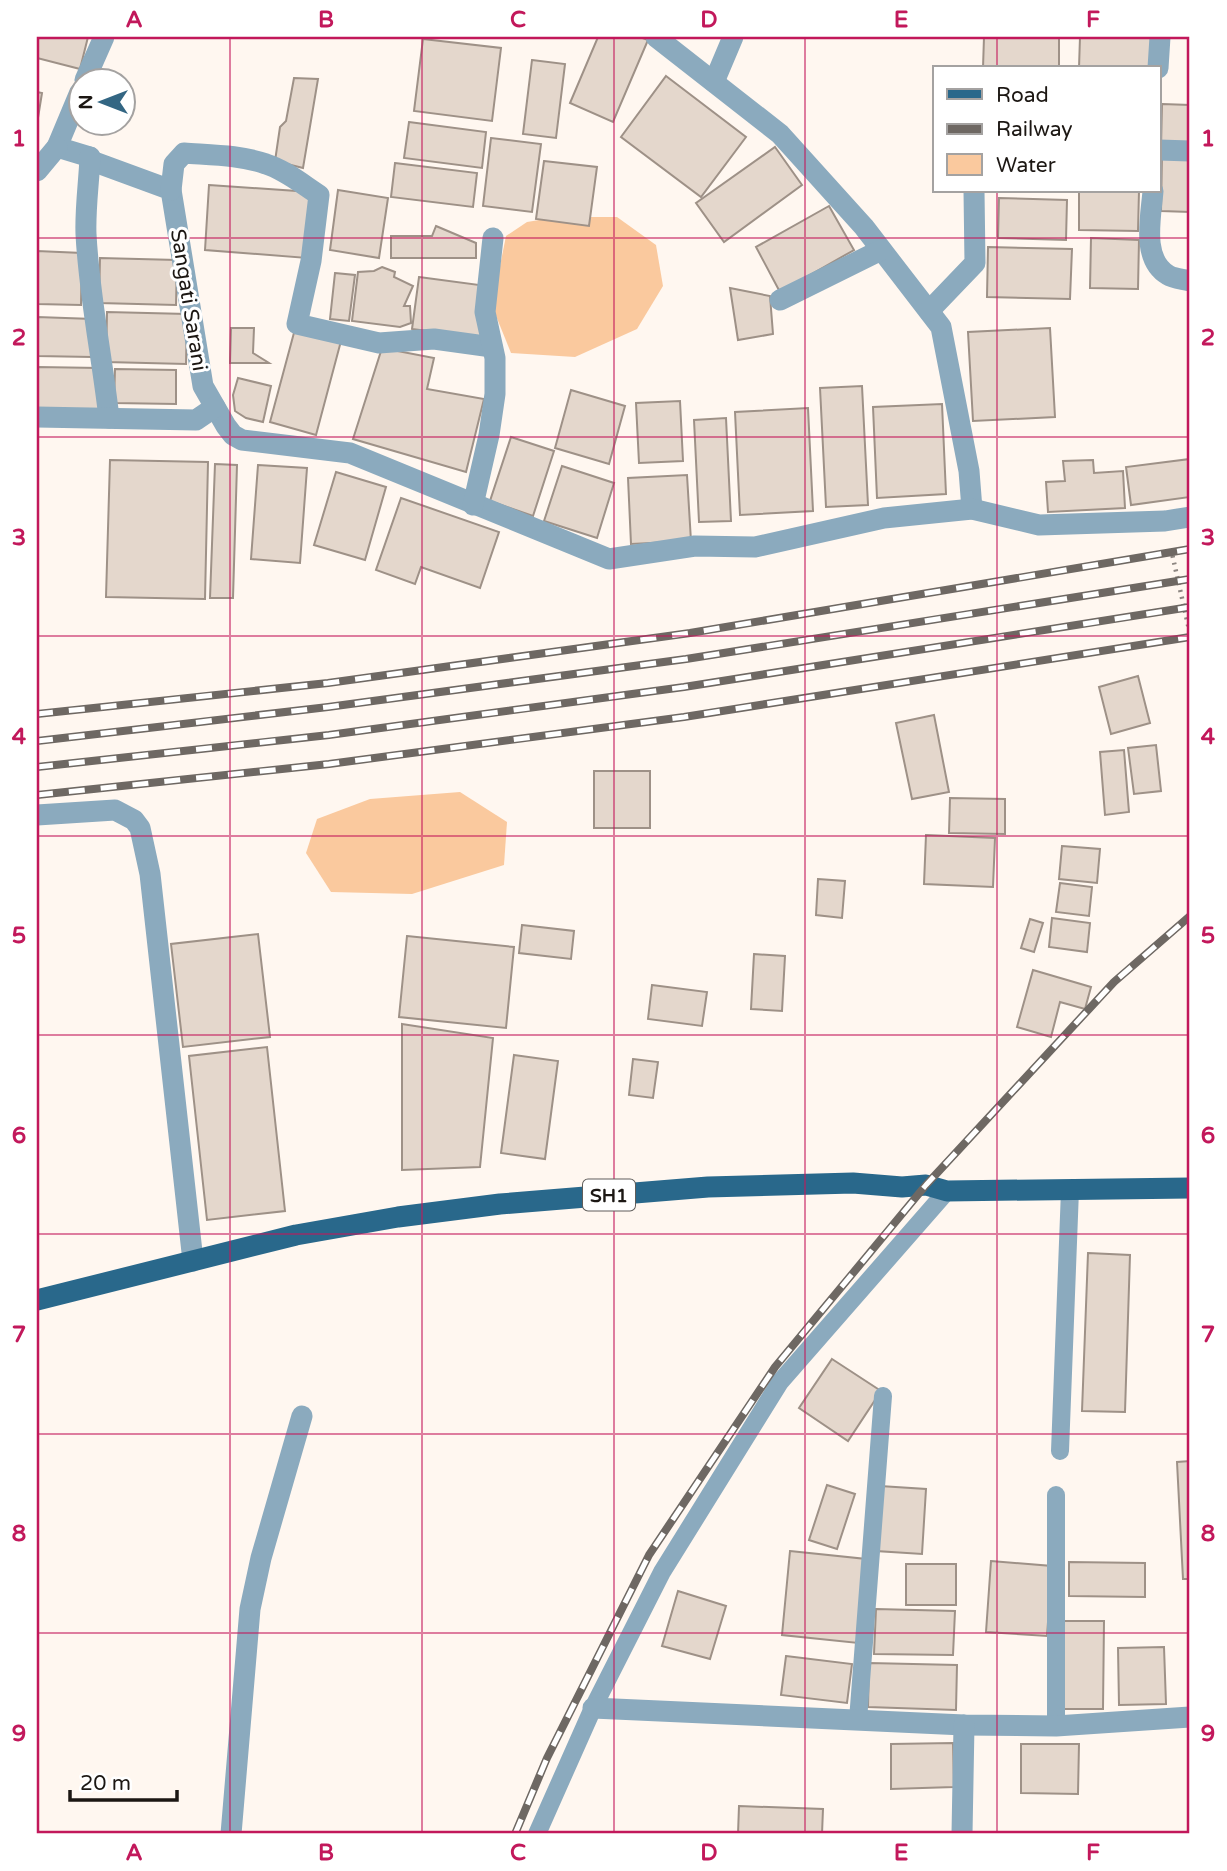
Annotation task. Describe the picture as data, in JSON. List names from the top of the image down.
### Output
{
  "streets": {
    "main road": ["SH1"],
    "street": ["Sangati Sarani"]
  },
  "legend": ["Road", "Railway", "Water"],
  "scale_bar": "20 m",
  "north": "left",
  "grid": {
    "columns": [
      "A",
      "B",
      "C",
      "D",
      "E",
      "F"
    ],
    "rows": [
      "1",
      "2",
      "3",
      "4",
      "5",
      "6",
      "7",
      "8",
      "9"
    ]
  }
}
